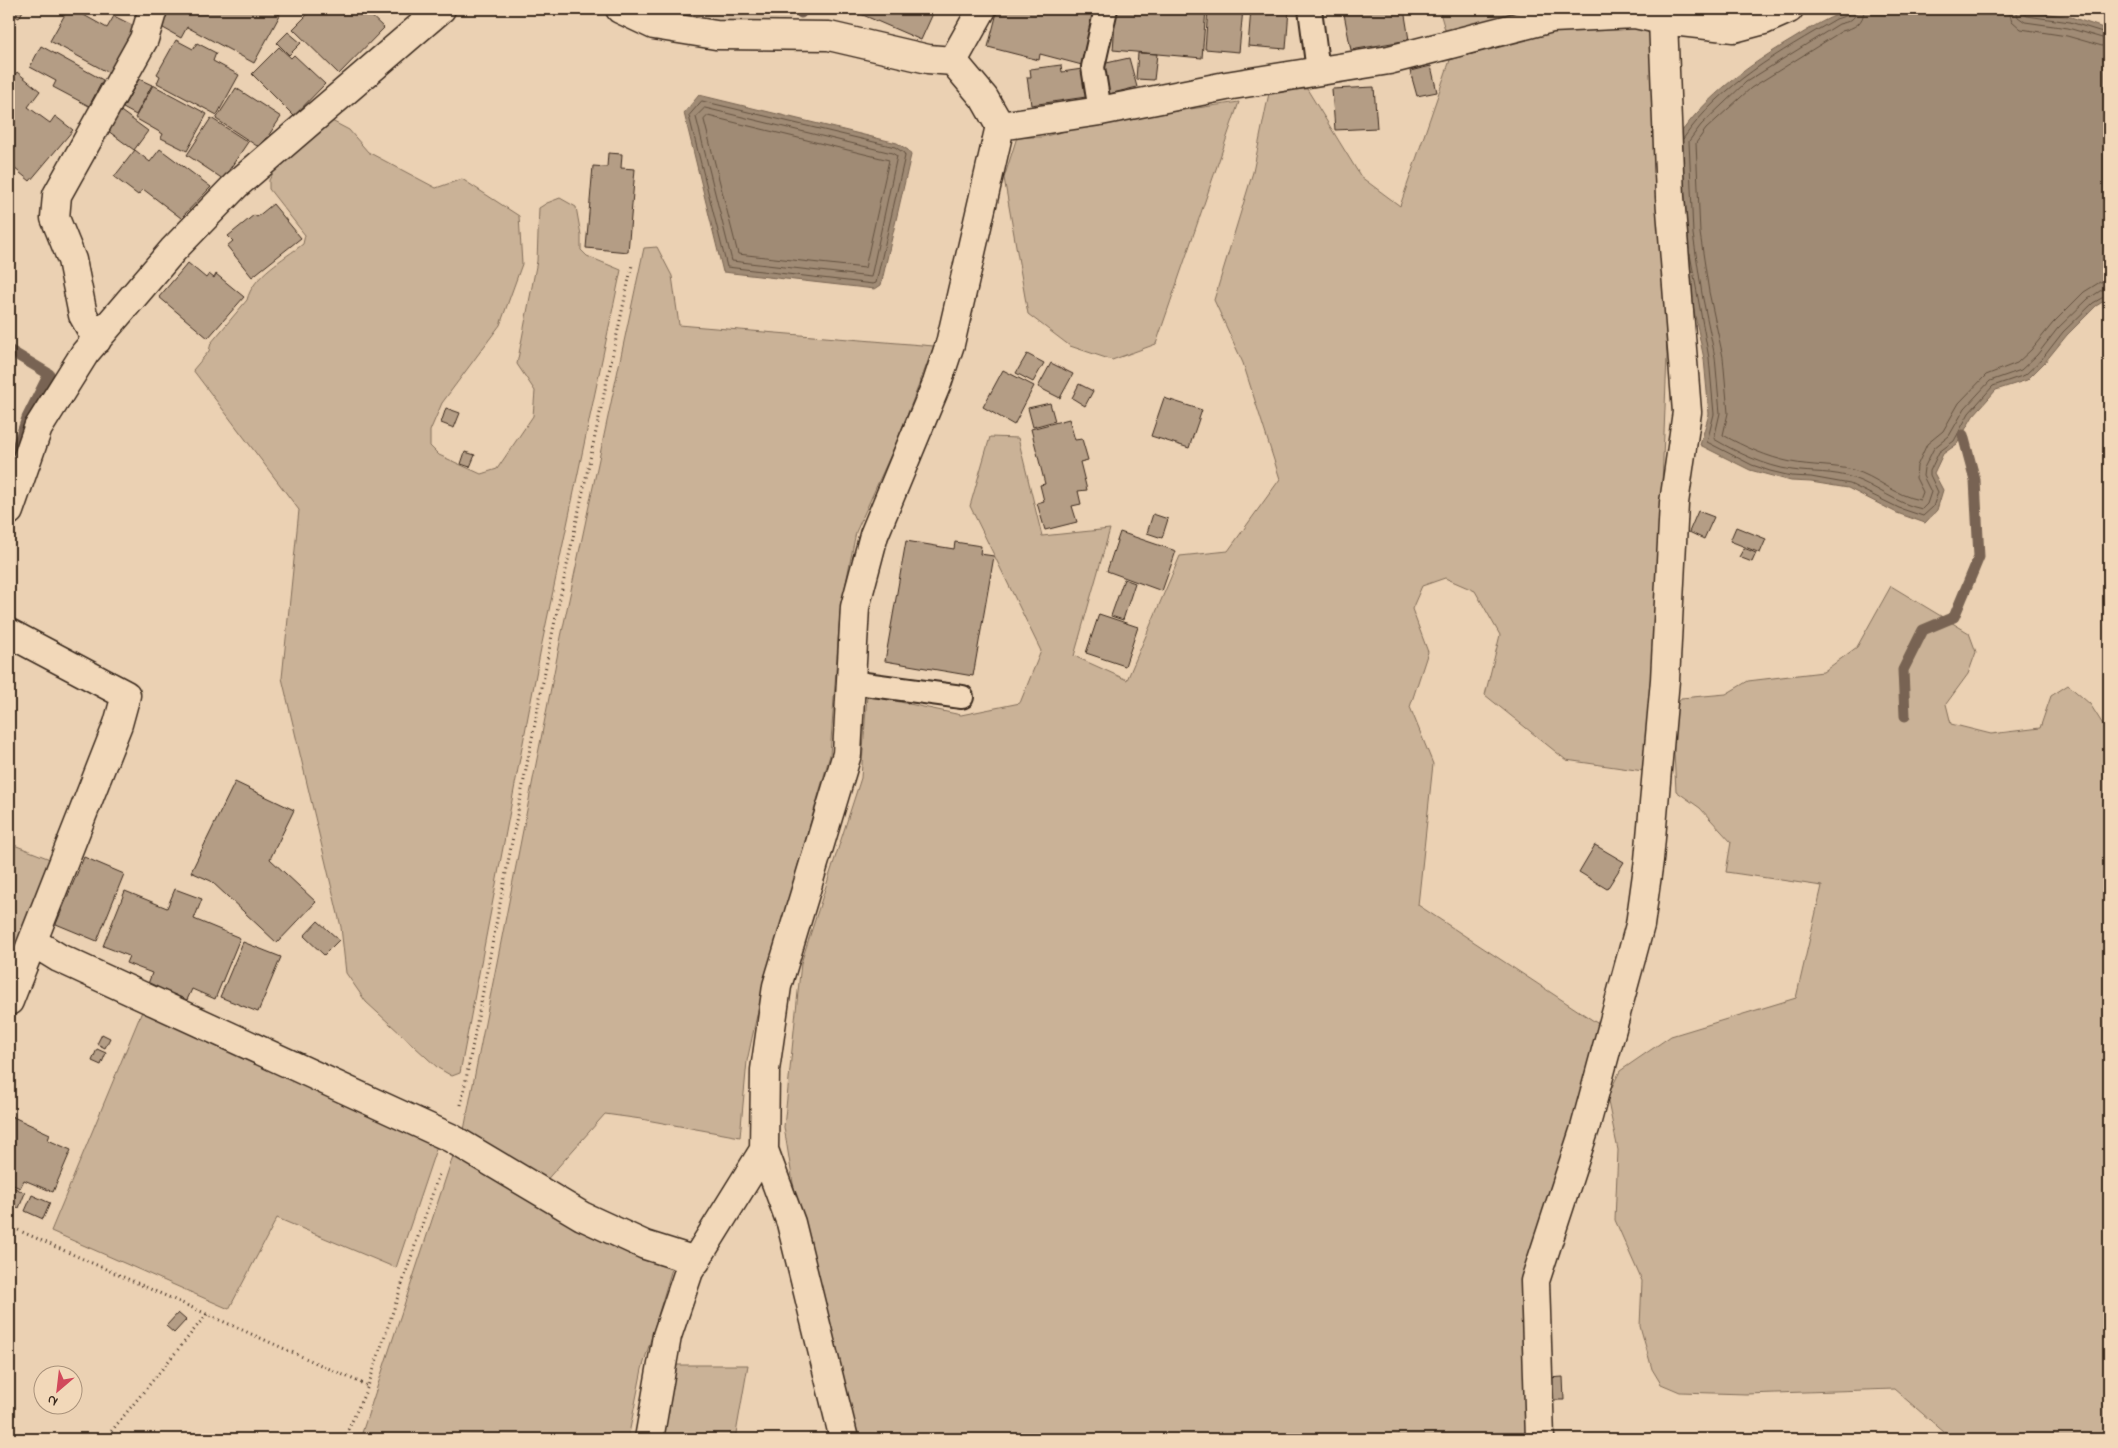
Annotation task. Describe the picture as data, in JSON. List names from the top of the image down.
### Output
{
  "north": "bottom left"
}
